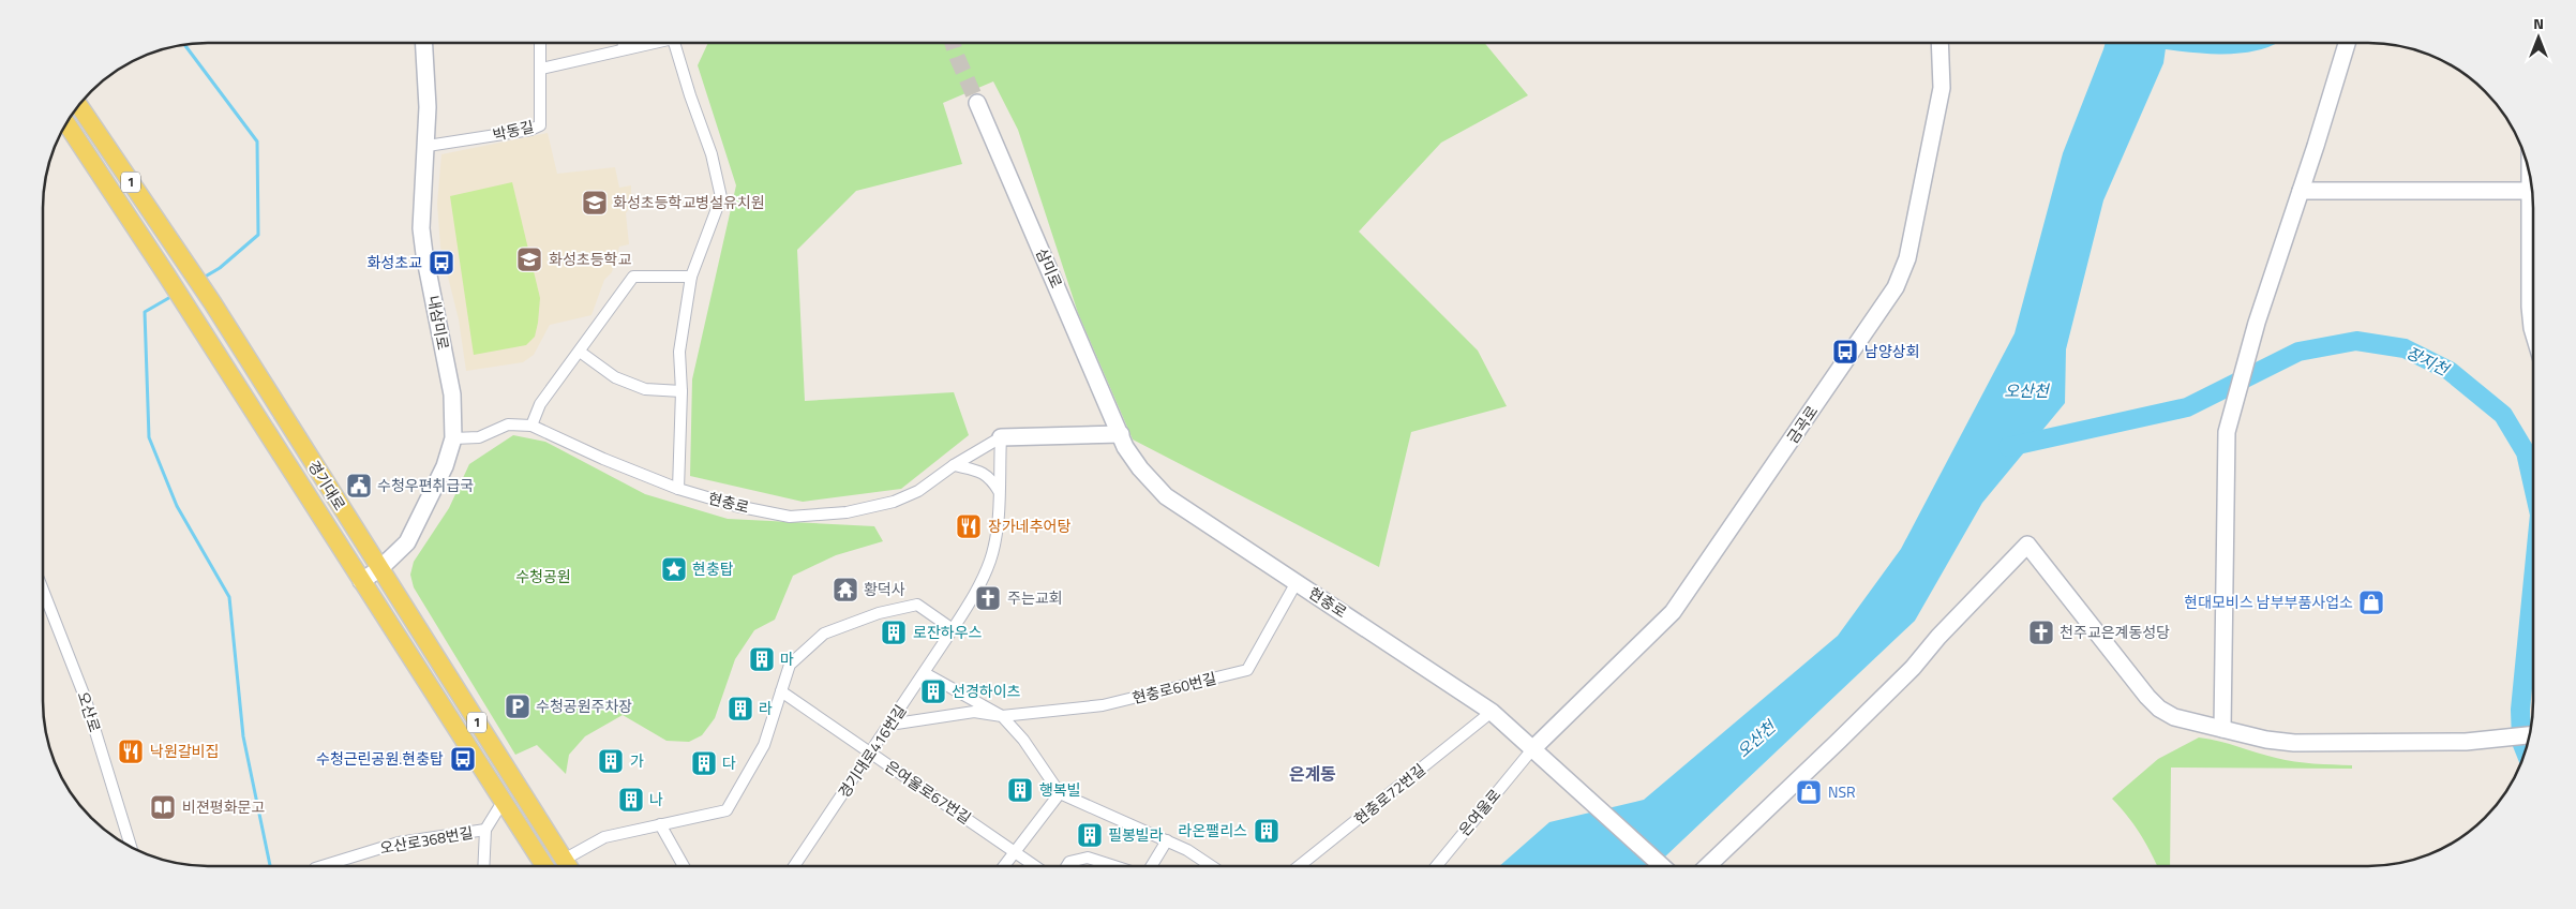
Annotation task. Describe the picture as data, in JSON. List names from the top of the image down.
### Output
{
  "streets": {
    "main road": ["1", "경기대로"],
    "street": [
      "박동길",
      "삼미로",
      "내삼미로",
      "금곡로",
      "현충로",
      "현충로60번길",
      "오산로",
      "경기대로416번길",
      "은여울로67번길",
      "현충로72번길",
      "은여울로",
      "오산로368번길"
    ]
  },
  "crossings": [
    ["박동길", "내삼미로"],
    ["삼미로", "현충로"],
    ["내삼미로", "경기대로"],
    ["내삼미로", "현충로"],
    ["금곡로", "현충로"],
    ["금곡로", "은여울로"],
    ["현충로", "현충로60번길"],
    ["현충로", "경기대로416번길"],
    ["현충로", "현충로72번길"],
    ["현충로", "은여울로"],
    ["현충로60번길", "경기대로416번길"],
    ["경기대로416번길", "은여울로67번길"]
  ],
  "districts": ["은계동"],
  "water": ["장지천", "오산천"],
  "parks": ["수청공원"],
  "places": {
    "school or university": ["화성초등학교병설유치원", "화성초등학교"],
    "bus stop": ["화성초교", "남양상회", "수청근린공원.현충탑"],
    "public building": ["수청우편취급국"],
    "restaurant": ["장가네추어탕", "낙원갈비집"],
    "place": ["현충탑"],
    "temple": ["황덕사"],
    "church": ["주는교회", "천주교은계동성당"],
    "shop": ["현대모비스 남부부품사업소", "NSR"],
    "building": [
      "로잔하우스",
      "마",
      "선경하이츠",
      "라",
      "가",
      "다",
      "행복빌",
      "나",
      "라온팰리스",
      "필봉빌라"
    ],
    "parking": ["수청공원주차장"],
    "library": ["비젼평화문고"]
  },
  "north": "top"
}
